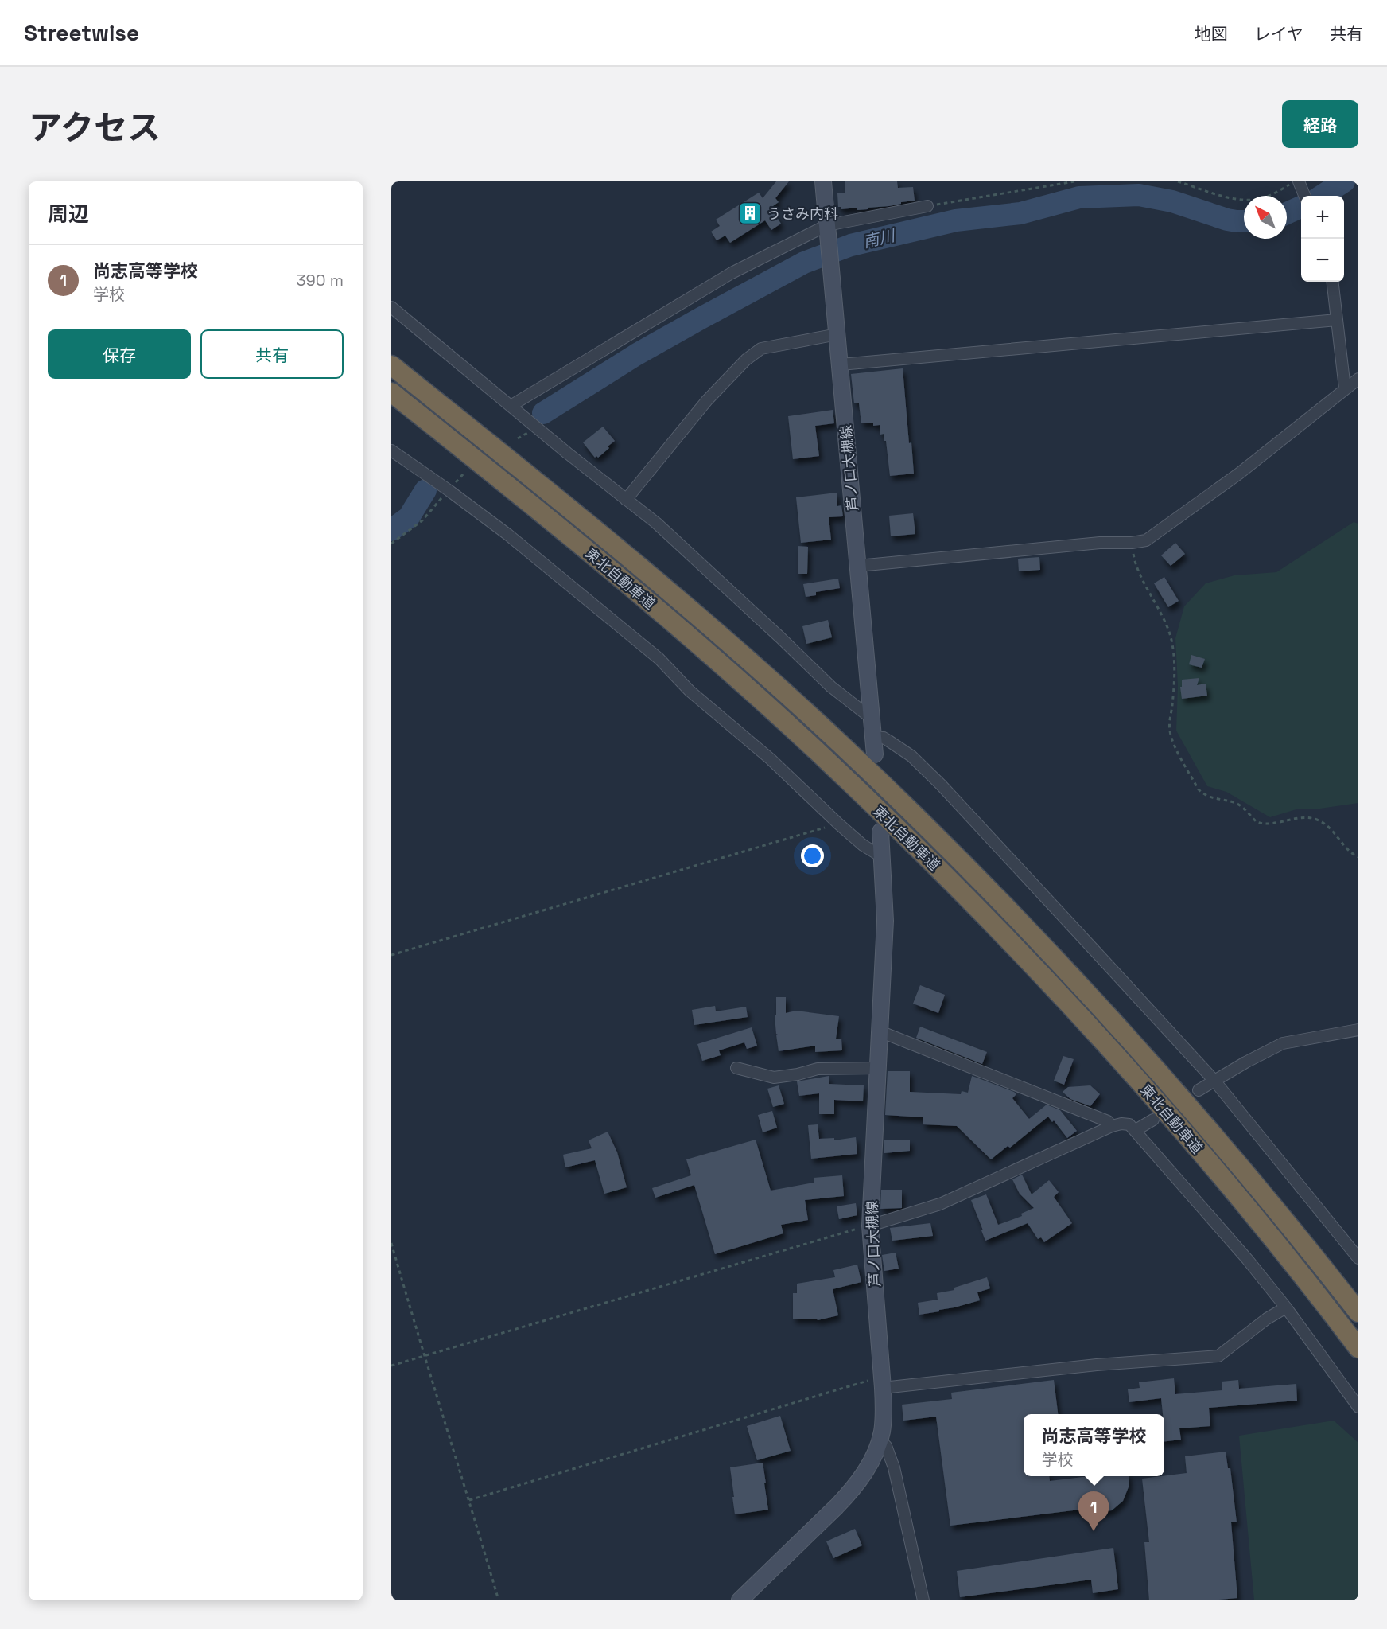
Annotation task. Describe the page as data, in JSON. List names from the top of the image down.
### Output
{
  "streets": {
    "highway": ["東北自動車道"],
    "main road": ["芦ノ口大槻線"]
  },
  "water": ["南川"],
  "places": {
    "building": ["うさみ内科"]
  },
  "north": "top left",
  "page": {
    "header": "Streetwise",
    "nav": ["地図", "レイヤ", "共有"],
    "title": "アクセス",
    "buttons": [
      "経路",
      ["保存", "共有"]
    ],
    "heading": "周辺",
    "map_buttons": ["+", "−"],
    "list": [
      {
        "mark": "1",
        "name": "尚志高等学校",
        "note": "学校",
        "value": "390 m"
      }
    ],
    "popup": ["尚志高等学校", "学校"],
    "pins": "1"
  }
}
